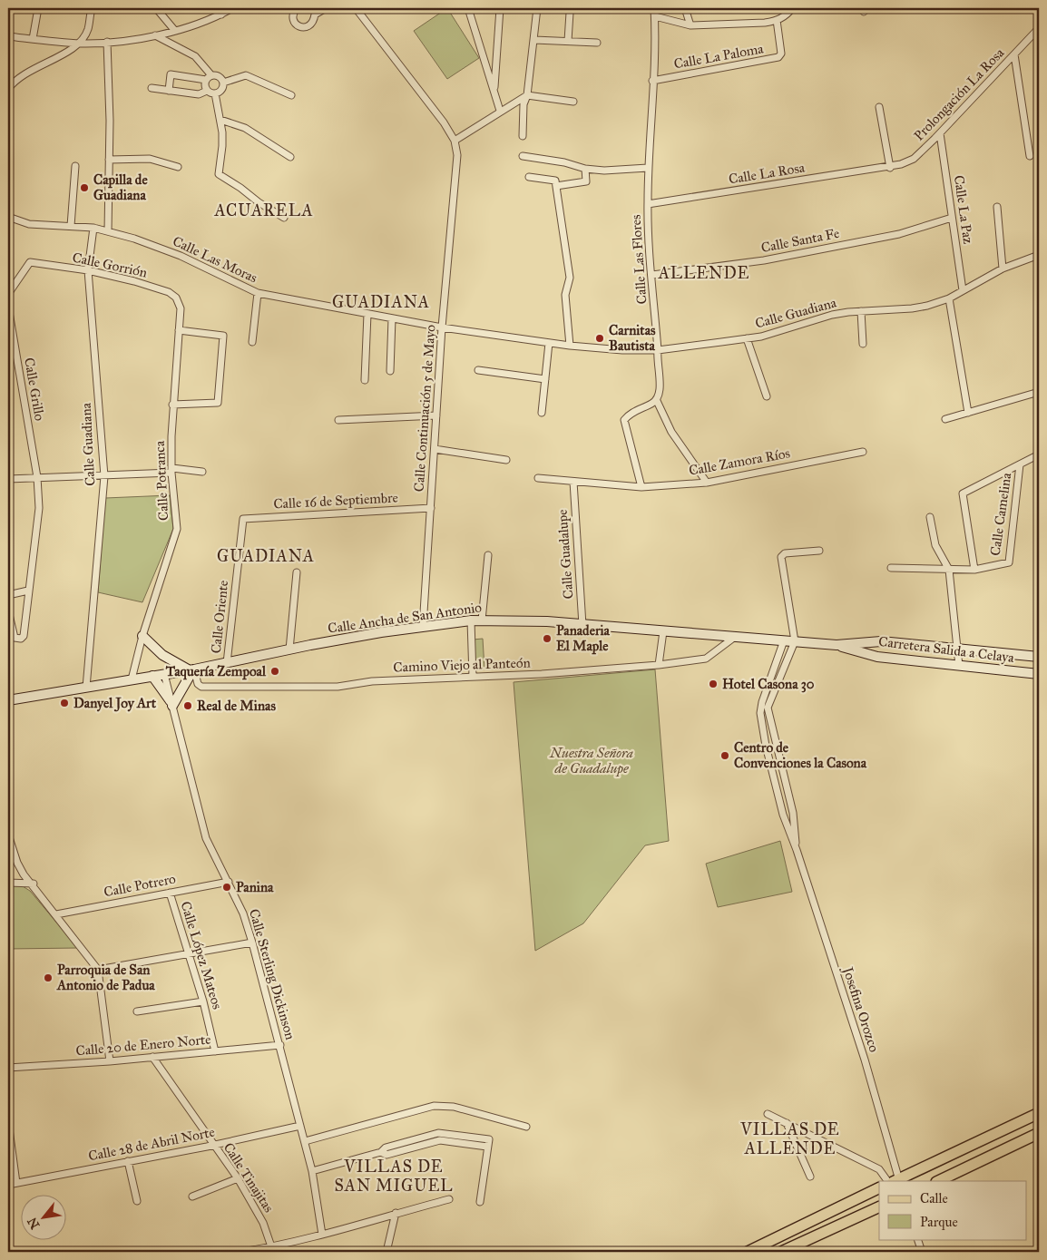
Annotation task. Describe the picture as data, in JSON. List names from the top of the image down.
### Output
{
  "streets": {
    "main road": ["Calle Ancha de San Antonio", "Carretera Salida a Celaya"],
    "street": [
      "Calle La Paloma",
      "Prolongación La Rosa",
      "Calle La Rosa",
      "Calle La Paz",
      "Calle Santa Fe",
      "Calle Las Moras",
      "Calle Las Flores",
      "Calle Gorrión",
      "Calle Guadiana",
      "Calle Grillo",
      "Calle Continuación 5 de Mayo",
      "Calle Zamora Ríos",
      "Calle Potranca",
      "Calle 16 de Septiembre",
      "Calle Camelina",
      "Calle Guadalupe",
      "Calle Oriente",
      "Camino Viejo al Panteón",
      "Calle Potrero",
      "Calle López Mateos",
      "Calle Sterling Dickinson",
      "Josefina Orozco",
      "Calle 20 de Enero Norte",
      "Calle 28 de Abril Norte",
      "Calle Tinajitas"
    ]
  },
  "crossings": [
    ["Calle La Paloma", "Calle Las Flores"],
    ["Prolongación La Rosa", "Calle La Rosa"],
    ["Prolongación La Rosa", "Calle La Paz"],
    ["Calle La Rosa", "Calle Las Flores"],
    ["Calle La Paz", "Calle Santa Fe"],
    ["Calle La Paz", "Calle Guadiana"],
    ["Calle Santa Fe", "Calle Las Flores"],
    ["Calle Las Moras", "Calle Guadiana"],
    ["Calle Las Moras", "Calle Continuación 5 de Mayo"],
    ["Calle Las Flores", "Calle Guadiana"],
    ["Calle Gorrión", "Calle Guadiana"],
    ["Calle Gorrión", "Calle Potranca"],
    ["Calle Guadiana", "Calle Ancha de San Antonio"],
    ["Calle Continuación 5 de Mayo", "Calle 16 de Septiembre"],
    ["Calle Continuación 5 de Mayo", "Calle Ancha de San Antonio"],
    ["Calle Zamora Ríos", "Calle Guadalupe"],
    ["Calle Potranca", "Calle Ancha de San Antonio"],
    ["Calle 16 de Septiembre", "Calle Oriente"],
    ["Calle Guadalupe", "Calle Ancha de San Antonio"],
    ["Calle Oriente", "Calle Ancha de San Antonio"],
    ["Calle Ancha de San Antonio", "Carretera Salida a Celaya"],
    ["Calle Ancha de San Antonio", "Camino Viejo al Panteón"],
    ["Calle Ancha de San Antonio", "Calle Sterling Dickinson"],
    ["Calle Ancha de San Antonio", "Josefina Orozco"],
    ["Calle Potrero", "Calle López Mateos"],
    ["Calle Potrero", "Calle Sterling Dickinson"],
    ["Calle López Mateos", "Calle 20 de Enero Norte"],
    ["Calle Sterling Dickinson", "Calle 20 de Enero Norte"],
    ["Calle Sterling Dickinson", "Calle 28 de Abril Norte"],
    ["Calle 20 de Enero Norte", "Calle Tinajitas"],
    ["Calle 28 de Abril Norte", "Calle Tinajitas"]
  ],
  "districts": [
    "ACUARELA",
    "ALLENDE",
    "GUADIANA",
    "GUADIANA",
    "VILLAS DE ALLENDE",
    "VILLAS DE SAN MIGUEL"
  ],
  "parks": ["Nuestra Señora de Guadalupe"],
  "places": [
    "Capilla de Guadiana",
    "Carnitas Bautista",
    "Panaderia El Maple",
    "Taquería Zempoal",
    "Hotel Casona 30",
    "Danyel Joy Art",
    "Real de Minas",
    "Centro de Convenciones la Casona",
    "Panina",
    "Parroquia de San Antonio de Padua"
  ],
  "legend": ["Calle", "Parque"],
  "north": "bottom left"
}
